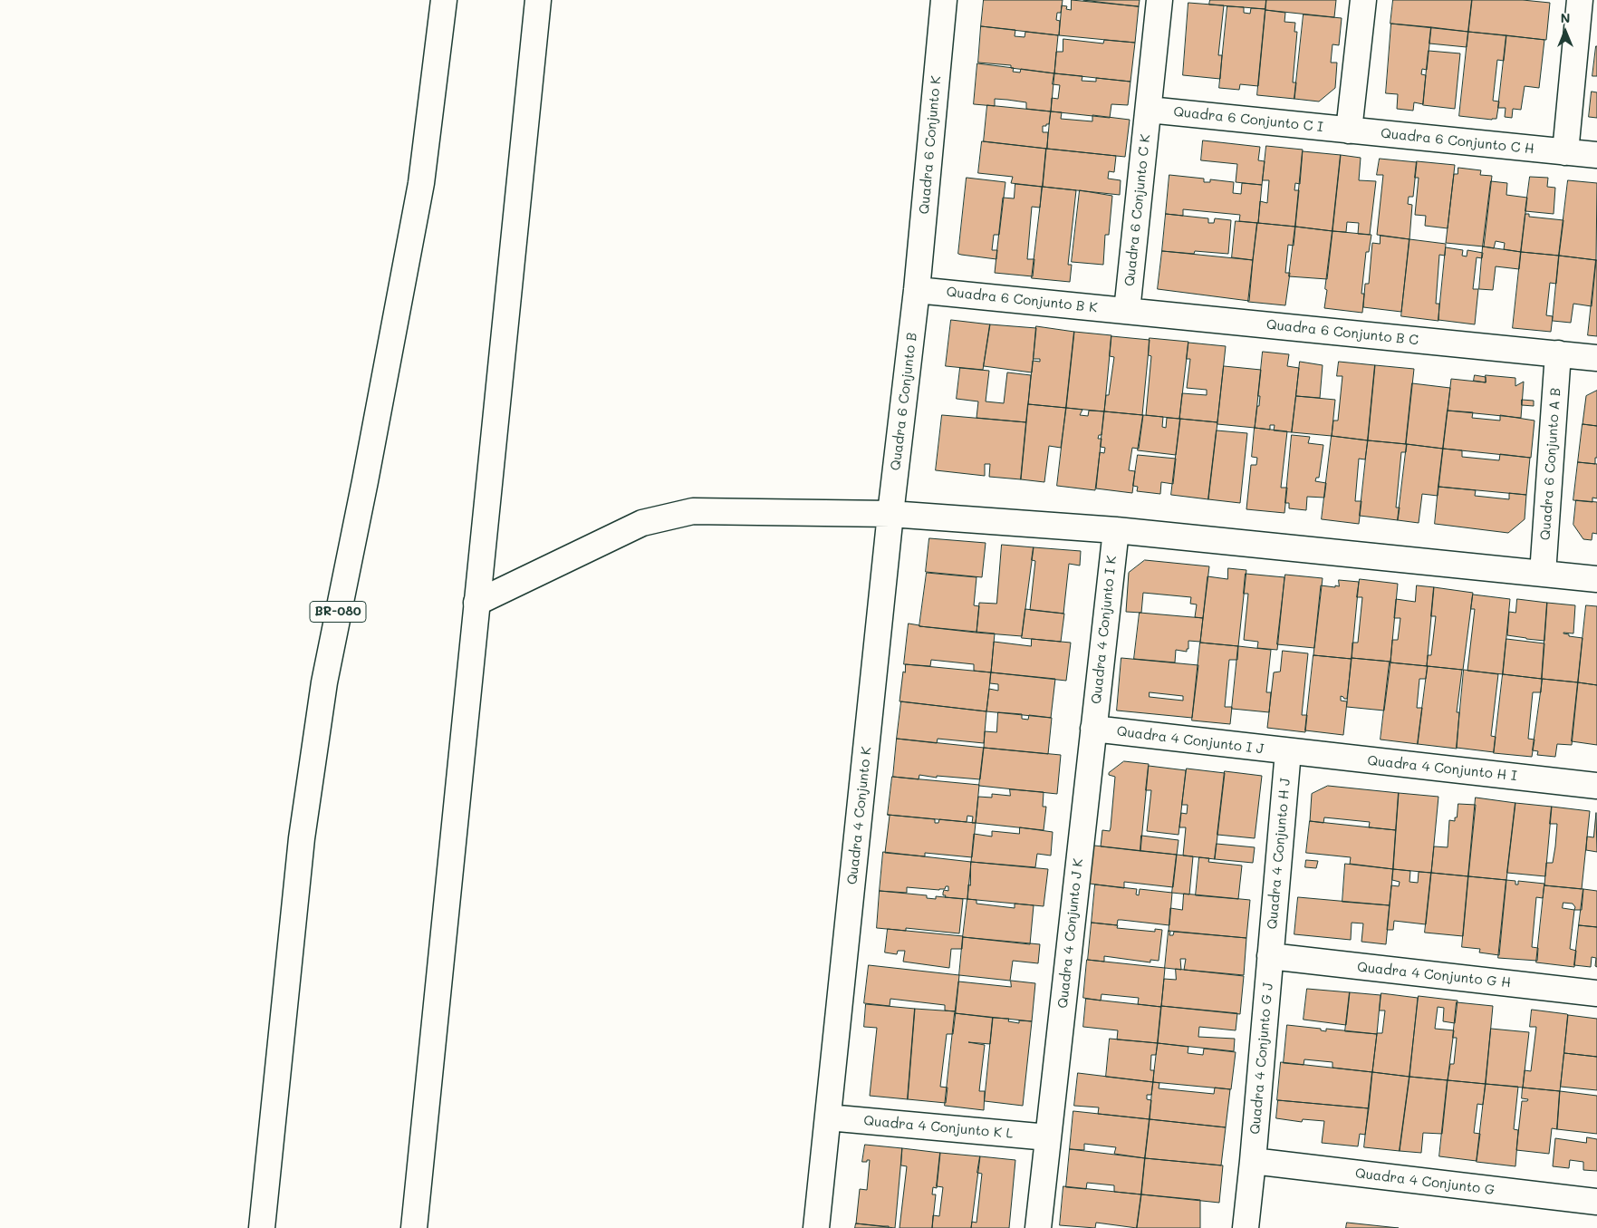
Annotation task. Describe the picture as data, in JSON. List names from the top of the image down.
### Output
{
  "streets": {
    "main road": [
      "Quadra 6 Conjunto C I",
      "Quadra 6 Conjunto C H",
      "Quadra 6 Conjunto K",
      "Quadra 6 Conjunto C K",
      "Quadra 6 Conjunto B K",
      "Quadra 6 Conjunto B C",
      "Quadra 6 Conjunto B",
      "Quadra 6 Conjunto A B",
      "BR-080",
      "Quadra 4 Conjunto I K",
      "Quadra 4 Conjunto I J",
      "Quadra 4 Conjunto H I",
      "Quadra 4 Conjunto K",
      "Quadra 4 Conjunto H J",
      "Quadra 4 Conjunto J K",
      "Quadra 4 Conjunto G H",
      "Quadra 4 Conjunto G J",
      "Quadra 4 Conjunto K L",
      "Quadra 4 Conjunto G"
    ]
  },
  "crossings": [
    ["Quadra 6 Conjunto C I", "Quadra 6 Conjunto C H"],
    ["Quadra 6 Conjunto C I", "Quadra 6 Conjunto C K"],
    ["Quadra 6 Conjunto K", "Quadra 6 Conjunto B K"],
    ["Quadra 6 Conjunto K", "Quadra 6 Conjunto B"],
    ["Quadra 6 Conjunto C K", "Quadra 6 Conjunto B K"],
    ["Quadra 6 Conjunto C K", "Quadra 6 Conjunto B C"],
    ["Quadra 6 Conjunto B K", "Quadra 6 Conjunto B C"],
    ["Quadra 6 Conjunto B K", "Quadra 6 Conjunto B"],
    ["Quadra 6 Conjunto B C", "Quadra 6 Conjunto A B"],
    ["Quadra 6 Conjunto B", "Quadra 4 Conjunto K"],
    ["Quadra 4 Conjunto I K", "Quadra 4 Conjunto I J"],
    ["Quadra 4 Conjunto I K", "Quadra 4 Conjunto J K"],
    ["Quadra 4 Conjunto I J", "Quadra 4 Conjunto H I"],
    ["Quadra 4 Conjunto I J", "Quadra 4 Conjunto H J"],
    ["Quadra 4 Conjunto I J", "Quadra 4 Conjunto J K"],
    ["Quadra 4 Conjunto H I", "Quadra 4 Conjunto H J"],
    ["Quadra 4 Conjunto K", "Quadra 4 Conjunto K L"],
    ["Quadra 4 Conjunto H J", "Quadra 4 Conjunto G H"],
    ["Quadra 4 Conjunto H J", "Quadra 4 Conjunto G J"],
    ["Quadra 4 Conjunto J K", "Quadra 4 Conjunto K L"],
    ["Quadra 4 Conjunto G H", "Quadra 4 Conjunto G J"],
    ["Quadra 4 Conjunto G J", "Quadra 4 Conjunto G"]
  ],
  "north": "top"
}
